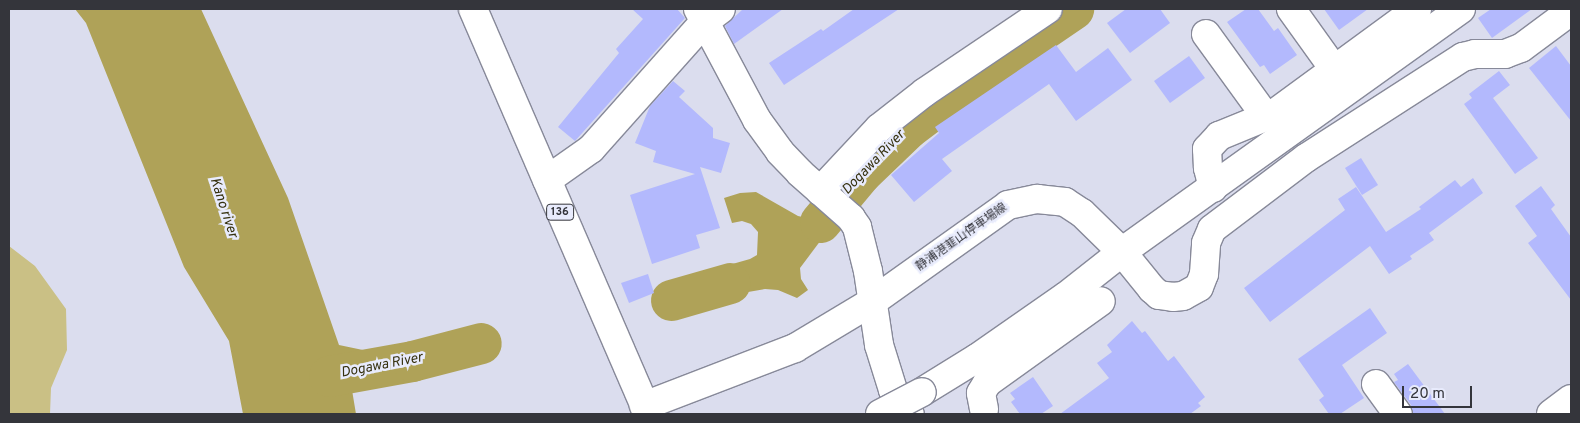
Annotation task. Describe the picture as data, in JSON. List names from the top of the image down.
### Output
{
  "streets": {
    "main road": ["136", "静浦港韮山停車場線"]
  },
  "crossings": [
    ["136", "静浦港韮山停車場線"]
  ],
  "water": ["Dogawa River", "Kano river"],
  "scale_bar": "20 m"
}
